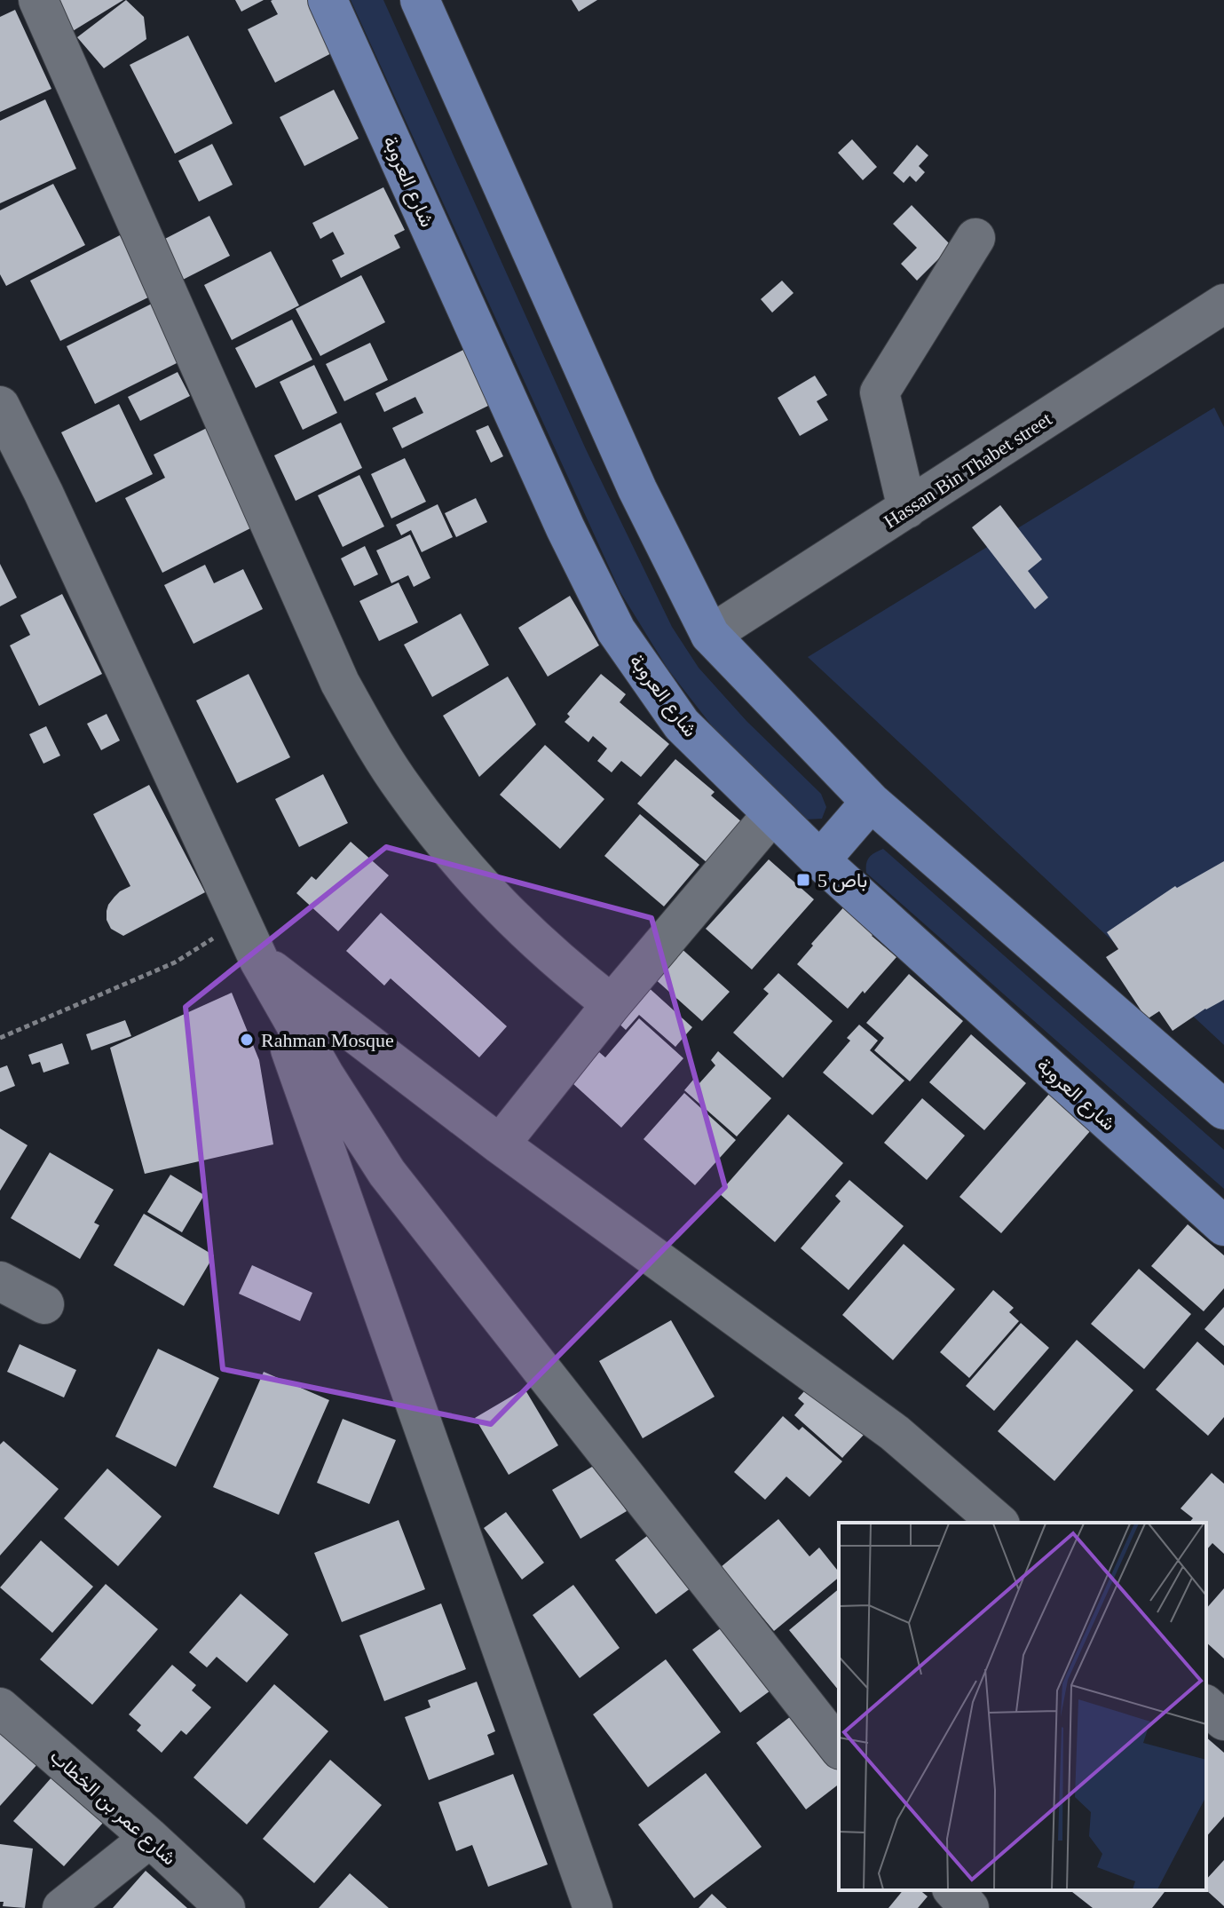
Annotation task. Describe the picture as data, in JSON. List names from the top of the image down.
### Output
{
  "streets": {
    "main road": ["شارع العروبة"],
    "street": ["Hassan Bin Thabet street", "شارع عمر بن الخطاب"]
  },
  "places": {
    "transit": ["باص 5"],
    "other": ["Rahman Mosque"]
  }
}
